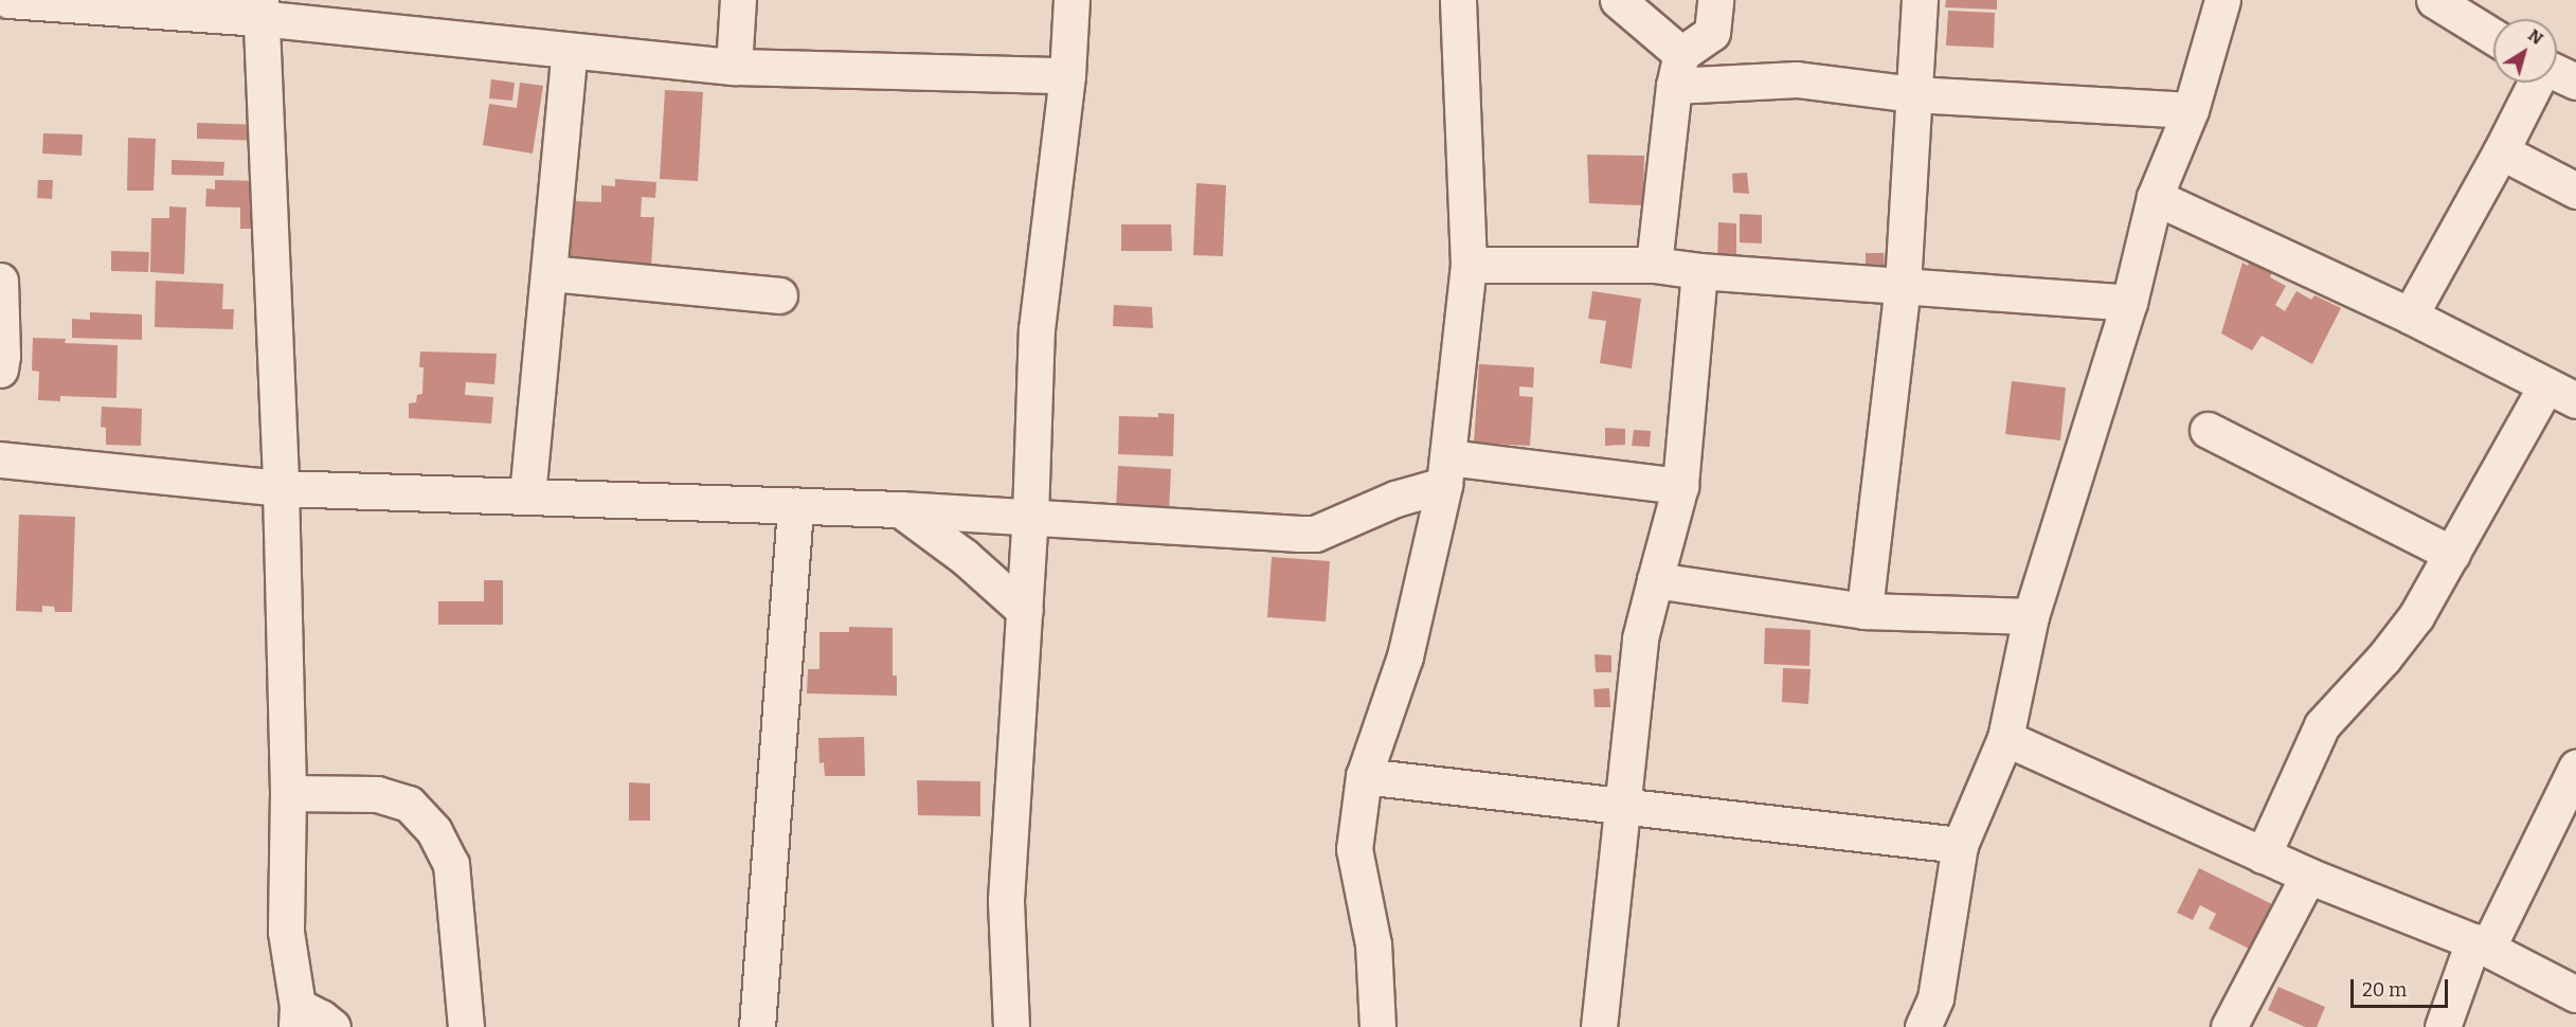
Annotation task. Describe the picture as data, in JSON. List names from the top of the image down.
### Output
{
  "scale_bar": "20 m",
  "north": "top right"
}
